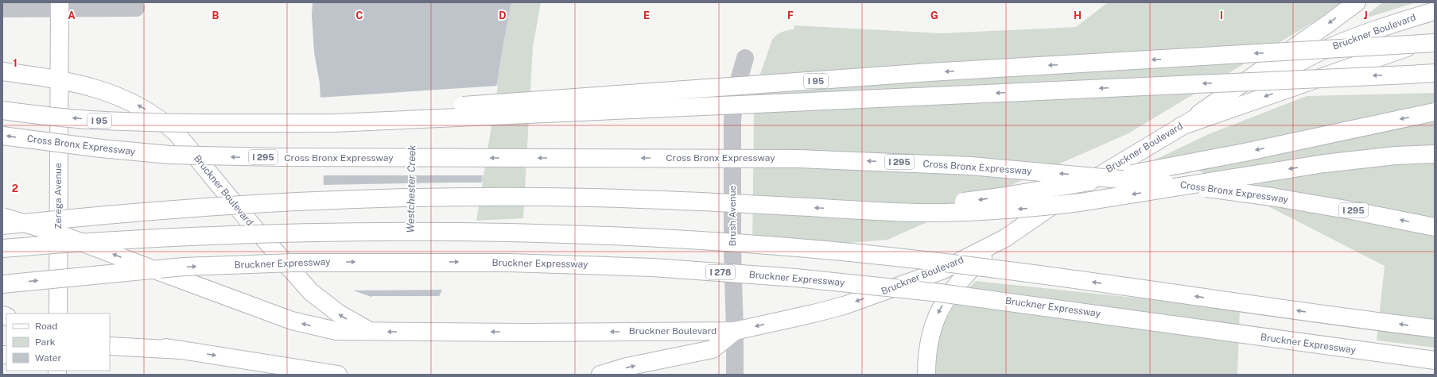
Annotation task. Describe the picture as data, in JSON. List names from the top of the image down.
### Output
{
  "streets": {
    "main road": [
      "Bruckner Boulevard",
      "I 95",
      "Cross Bronx Expressway",
      "I 295",
      "Zerega Avenue",
      "Bruckner Expressway",
      "I 278"
    ],
    "street": ["Brush Avenue"]
  },
  "crossings": [
    ["Bruckner Boulevard", "Zerega Avenue"],
    ["Bruckner Boulevard", "Brush Avenue"]
  ],
  "water": ["Westchester Creek"],
  "legend": ["Road", "Park", "Water"],
  "grid": {
    "columns": [
      "A",
      "B",
      "C",
      "D",
      "E",
      "F",
      "G",
      "H",
      "I",
      "J"
    ],
    "rows": ["1", "2"]
  }
}
